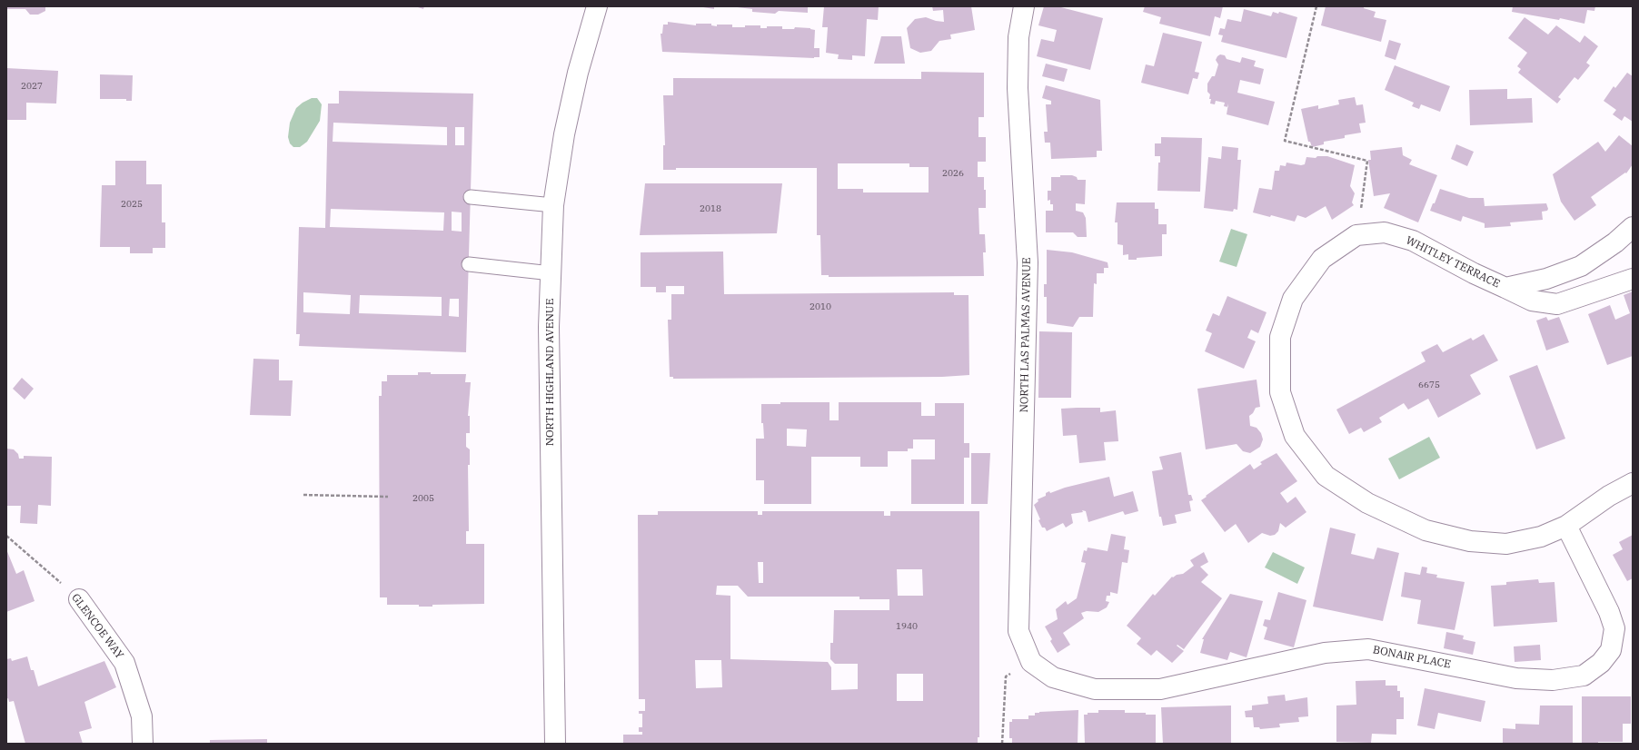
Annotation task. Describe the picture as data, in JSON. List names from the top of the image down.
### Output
{
  "streets": {
    "street": [
      "WHITLEY TERRACE",
      "NORTH LAS PALMAS AVENUE",
      "NORTH HIGHLAND AVENUE",
      "GLENCOE WAY",
      "BONAIR PLACE"
    ]
  },
  "crossings": [
    ["WHITLEY TERRACE", "BONAIR PLACE"],
    ["NORTH LAS PALMAS AVENUE", "BONAIR PLACE"]
  ],
  "house_numbers": [
    "2027",
    "2026",
    "2025",
    "2018",
    "2010",
    "6675",
    "2005",
    "1940"
  ]
}
